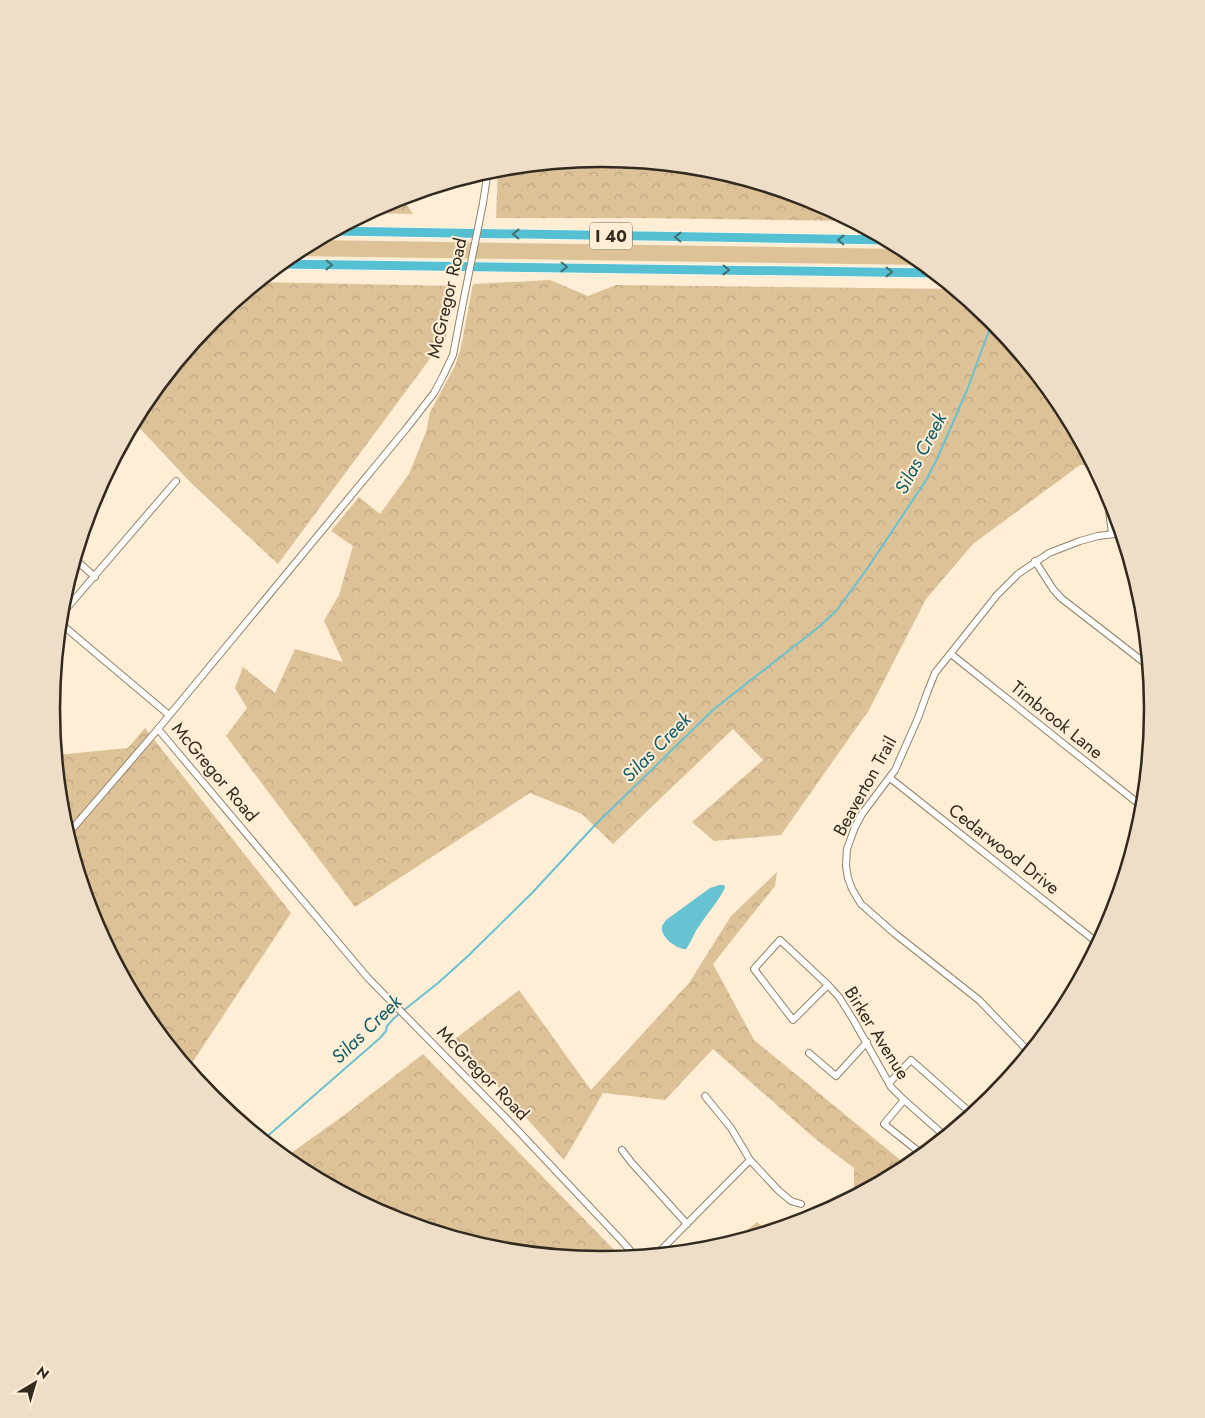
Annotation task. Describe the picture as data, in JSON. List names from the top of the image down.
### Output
{
  "streets": {
    "highway": ["I 40"],
    "street": [
      "McGregor Road",
      "Timbrook Lane",
      "Beaverton Trail",
      "Cedarwood Drive",
      "Birker Avenue"
    ]
  },
  "crossings": [
    ["Timbrook Lane", "Beaverton Trail"],
    ["Beaverton Trail", "Cedarwood Drive"]
  ],
  "water": ["Silas Creek"],
  "north": "top right"
}
